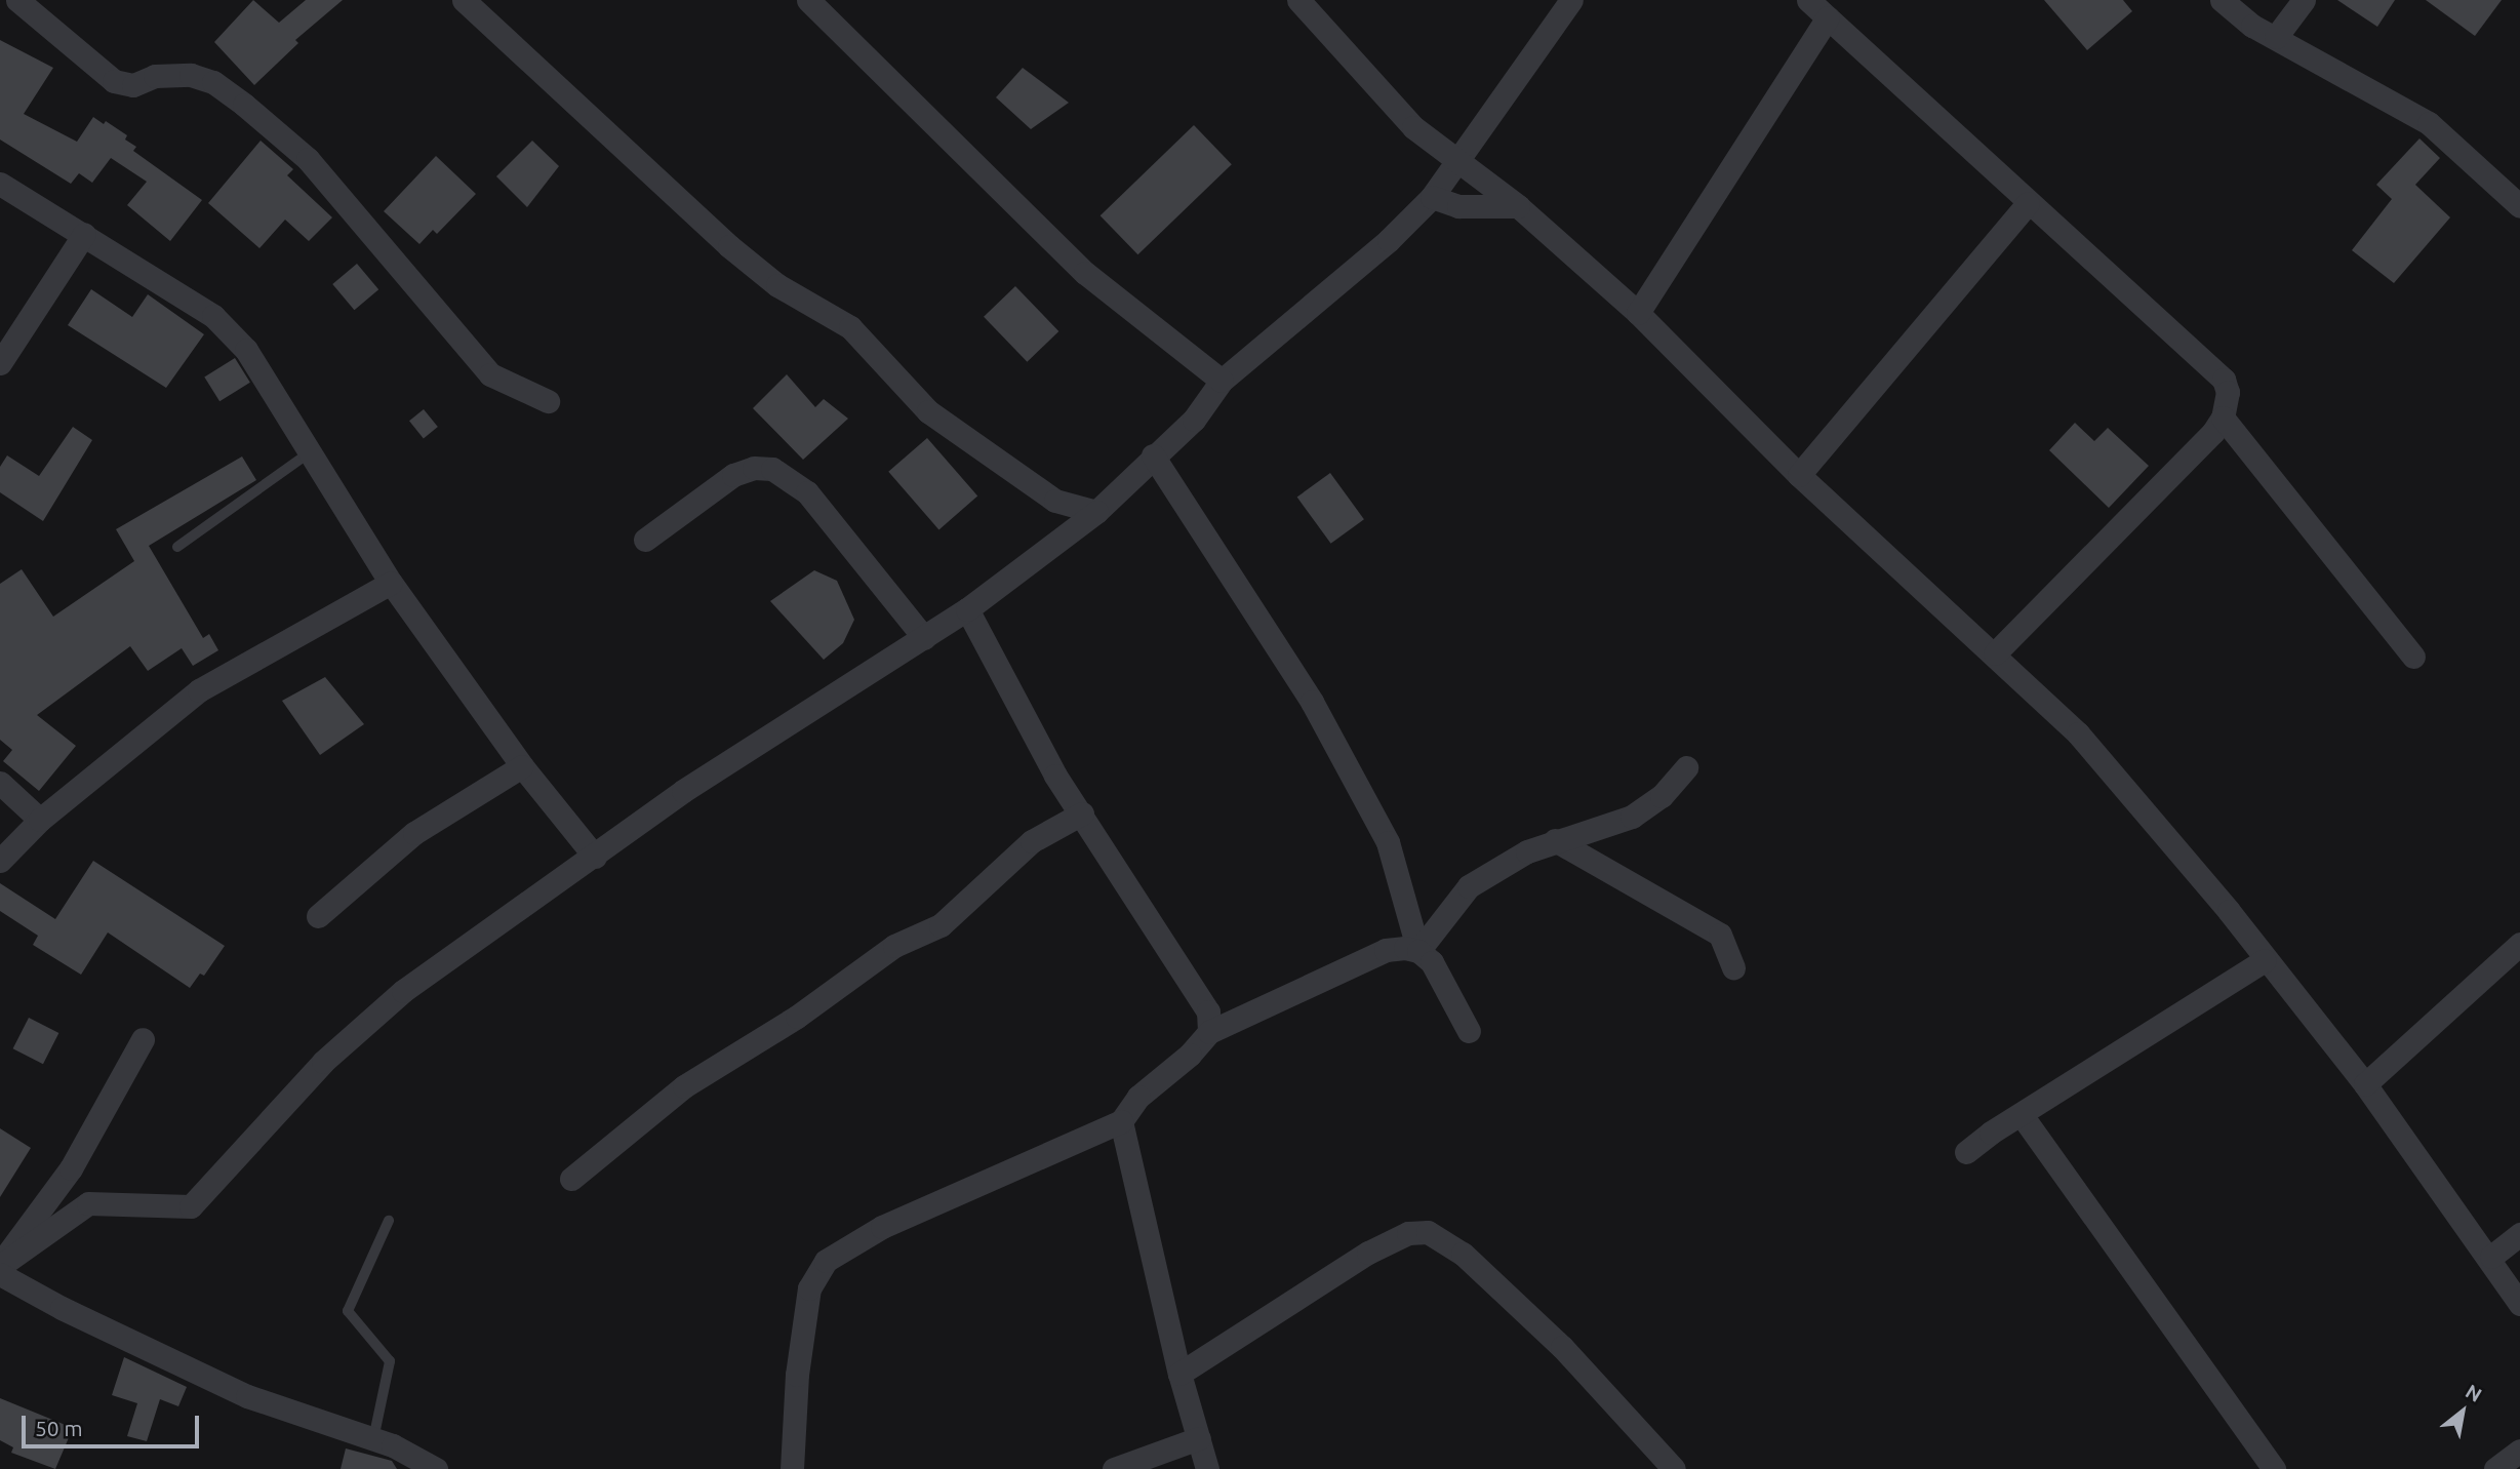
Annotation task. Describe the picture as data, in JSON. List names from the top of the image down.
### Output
{
  "scale_bar": "50 m",
  "north": "top right"
}
